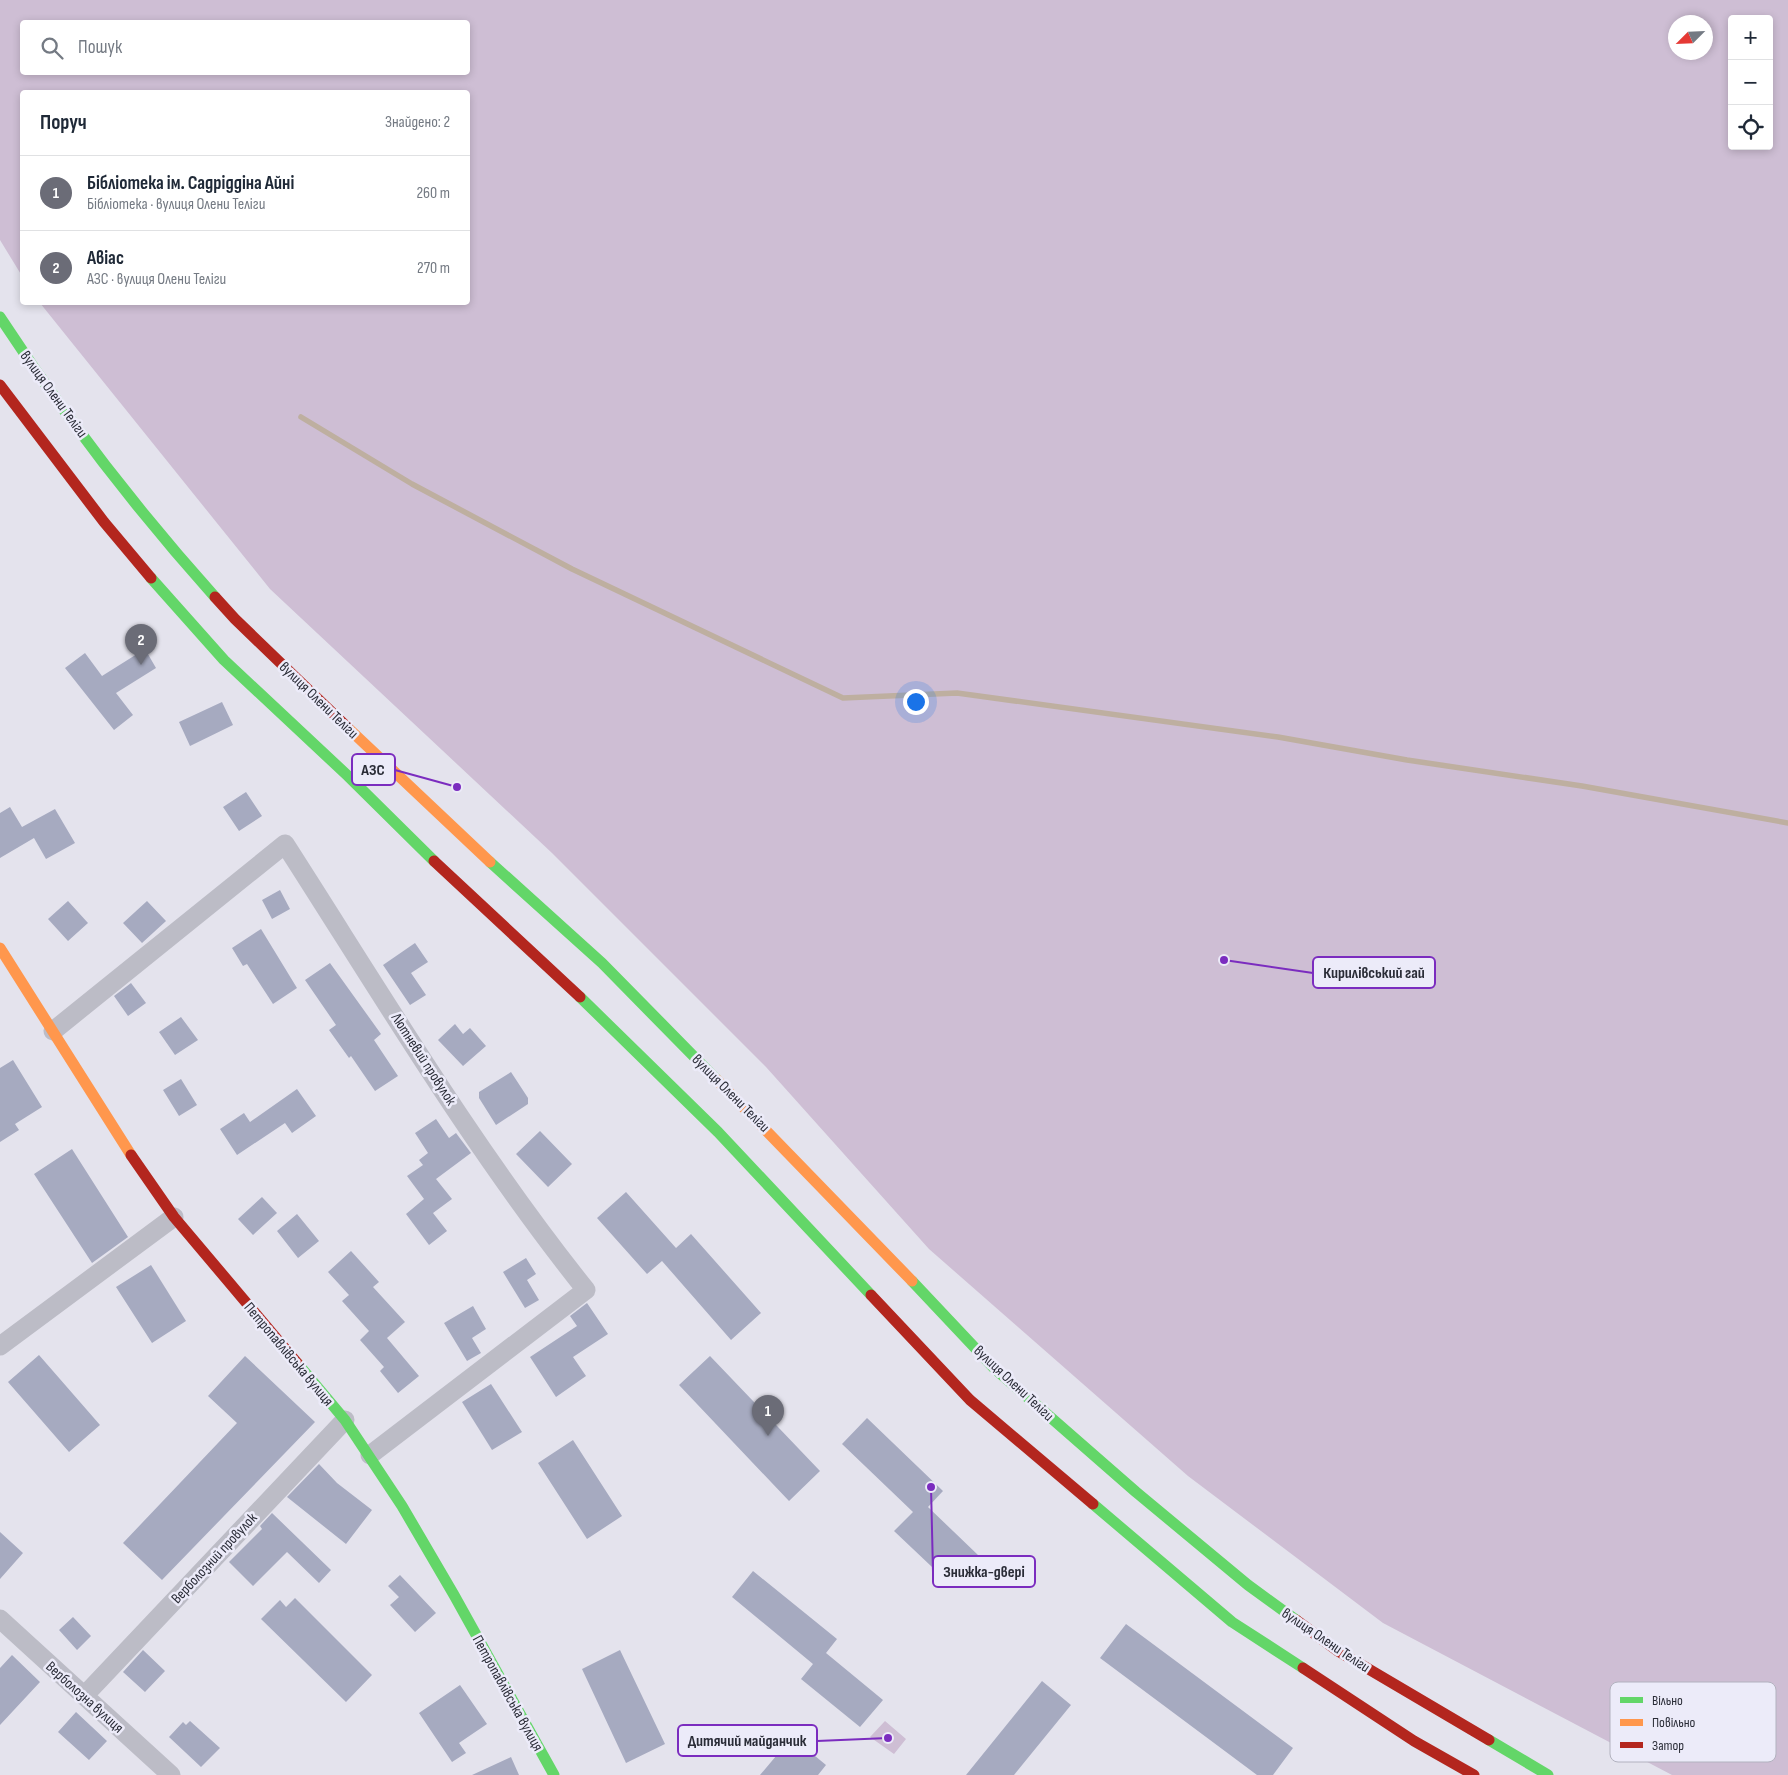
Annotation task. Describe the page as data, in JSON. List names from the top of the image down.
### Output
{
  "streets": {
    "main road": ["вулиця Олени Теліги", "Петропавлівська вулиця"],
    "street": ["Лютневий провулок", "Верболозний провулок", "Верболозна вулиця"]
  },
  "crossings": [
    ["Лютневий провулок", "Петропавлівська вулиця"],
    ["Петропавлівська вулиця", "Верболозний провулок"],
    ["Верболозний провулок", "Верболозна вулиця"]
  ],
  "places": [
    "АЗС",
    "Кирилівський гай",
    "Знижка-двері",
    "Дитячий майданчик"
  ],
  "legend": ["Вільно", "Повільно", "Затор"],
  "north": "bottom left",
  "page": {
    "map_buttons": ["+", "−"],
    "search": "Пошук",
    "heading": ["Поруч", "Знайдено: 2"],
    "list": [
      {
        "mark": "1",
        "name": "Бібліотека ім. Садріддіна Айні",
        "note": "Бібліотека · вулиця Олени Теліги",
        "value": "260 m"
      },
      {
        "mark": "2",
        "name": "Авіас",
        "note": "АЗС · вулиця Олени Теліги",
        "value": "270 m"
      }
    ],
    "pins": ["2", "1"]
  }
}
